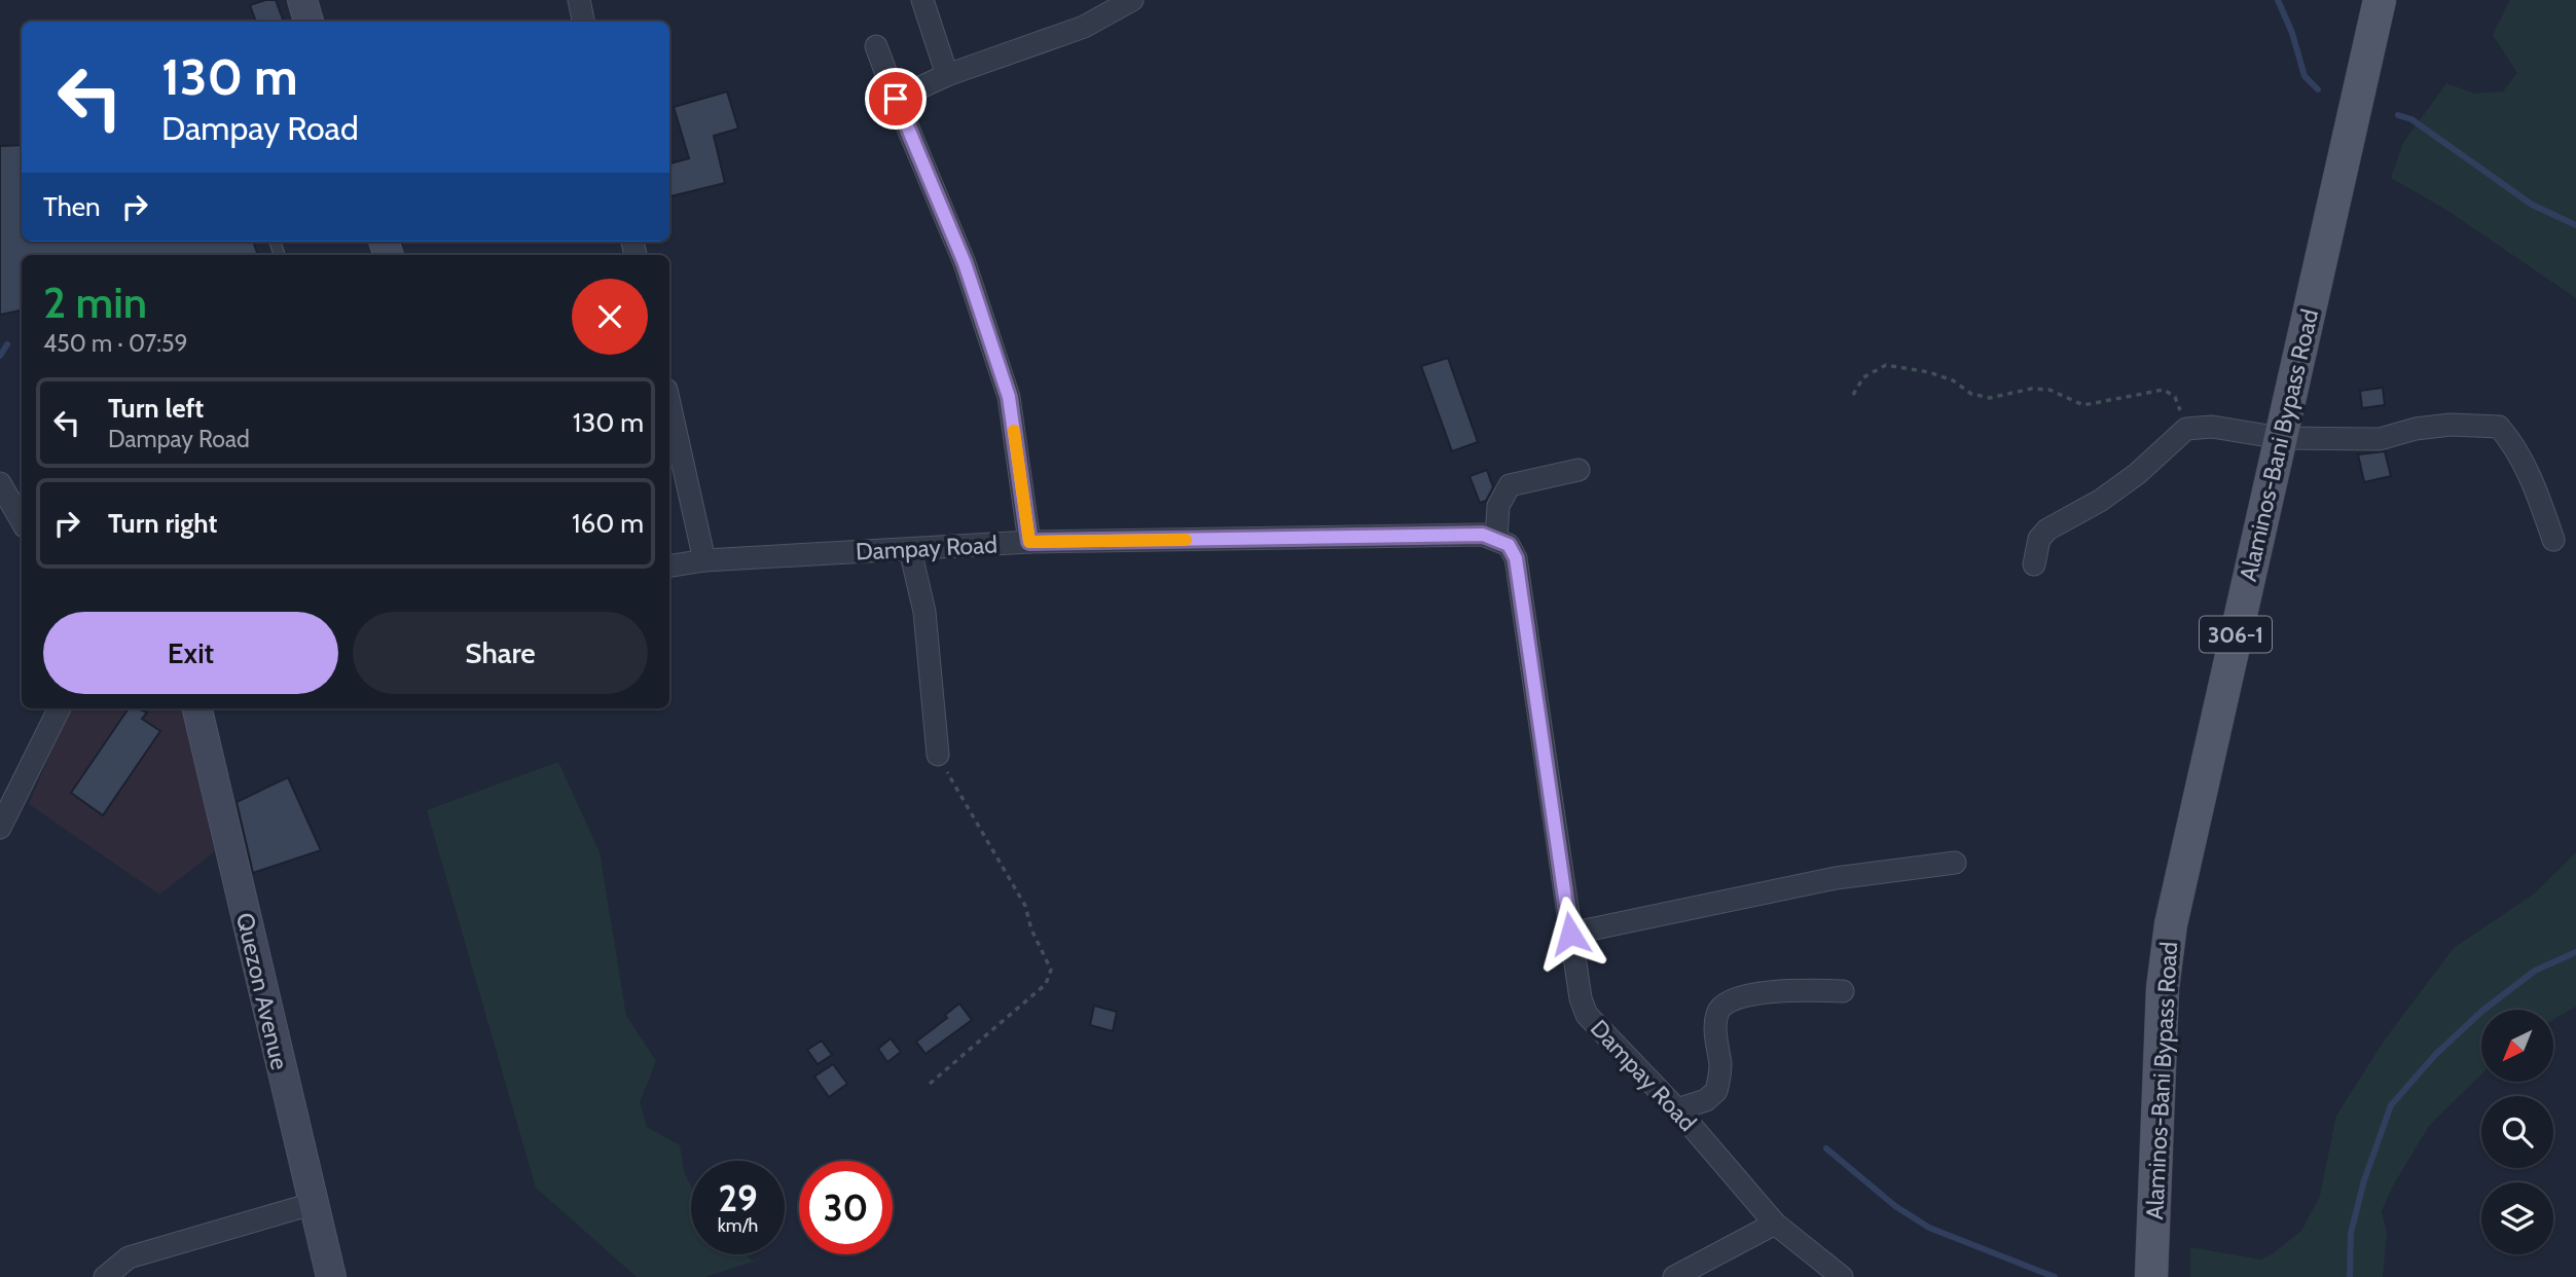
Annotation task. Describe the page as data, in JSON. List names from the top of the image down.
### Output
{
  "streets": {
    "main road": ["Alaminos-Bani Bypass Road", "306-1", "Quezon Avenue"],
    "street": ["Dampay Road"]
  },
  "north": "bottom left",
  "page": {
    "turn": ["130 m", "Dampay Road"],
    "then": "Then",
    "heading": ["2 min", "450 m · 07:59"],
    "list": [
      {
        "name": "Turn left",
        "note": "Dampay Road",
        "value": "130 m"
      },
      {
        "name": "Turn right",
        "value": "160 m"
      }
    ],
    "buttons": ["Exit", "Share"],
    "speed": "29 km/h",
    "limit": "30"
  }
}
